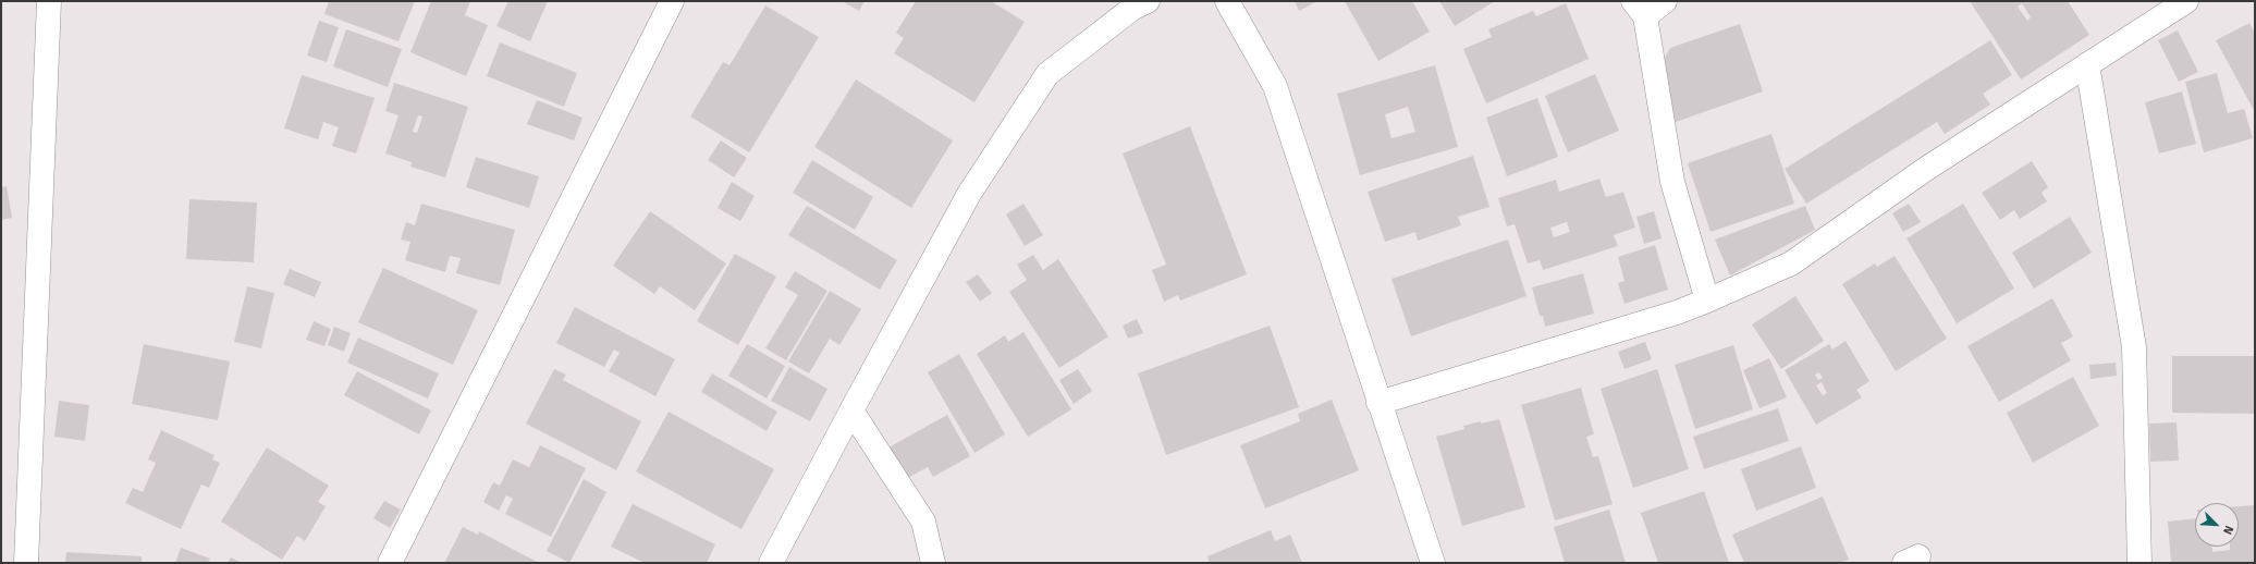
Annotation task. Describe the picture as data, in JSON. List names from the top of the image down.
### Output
{
  "north": "bottom right"
}
